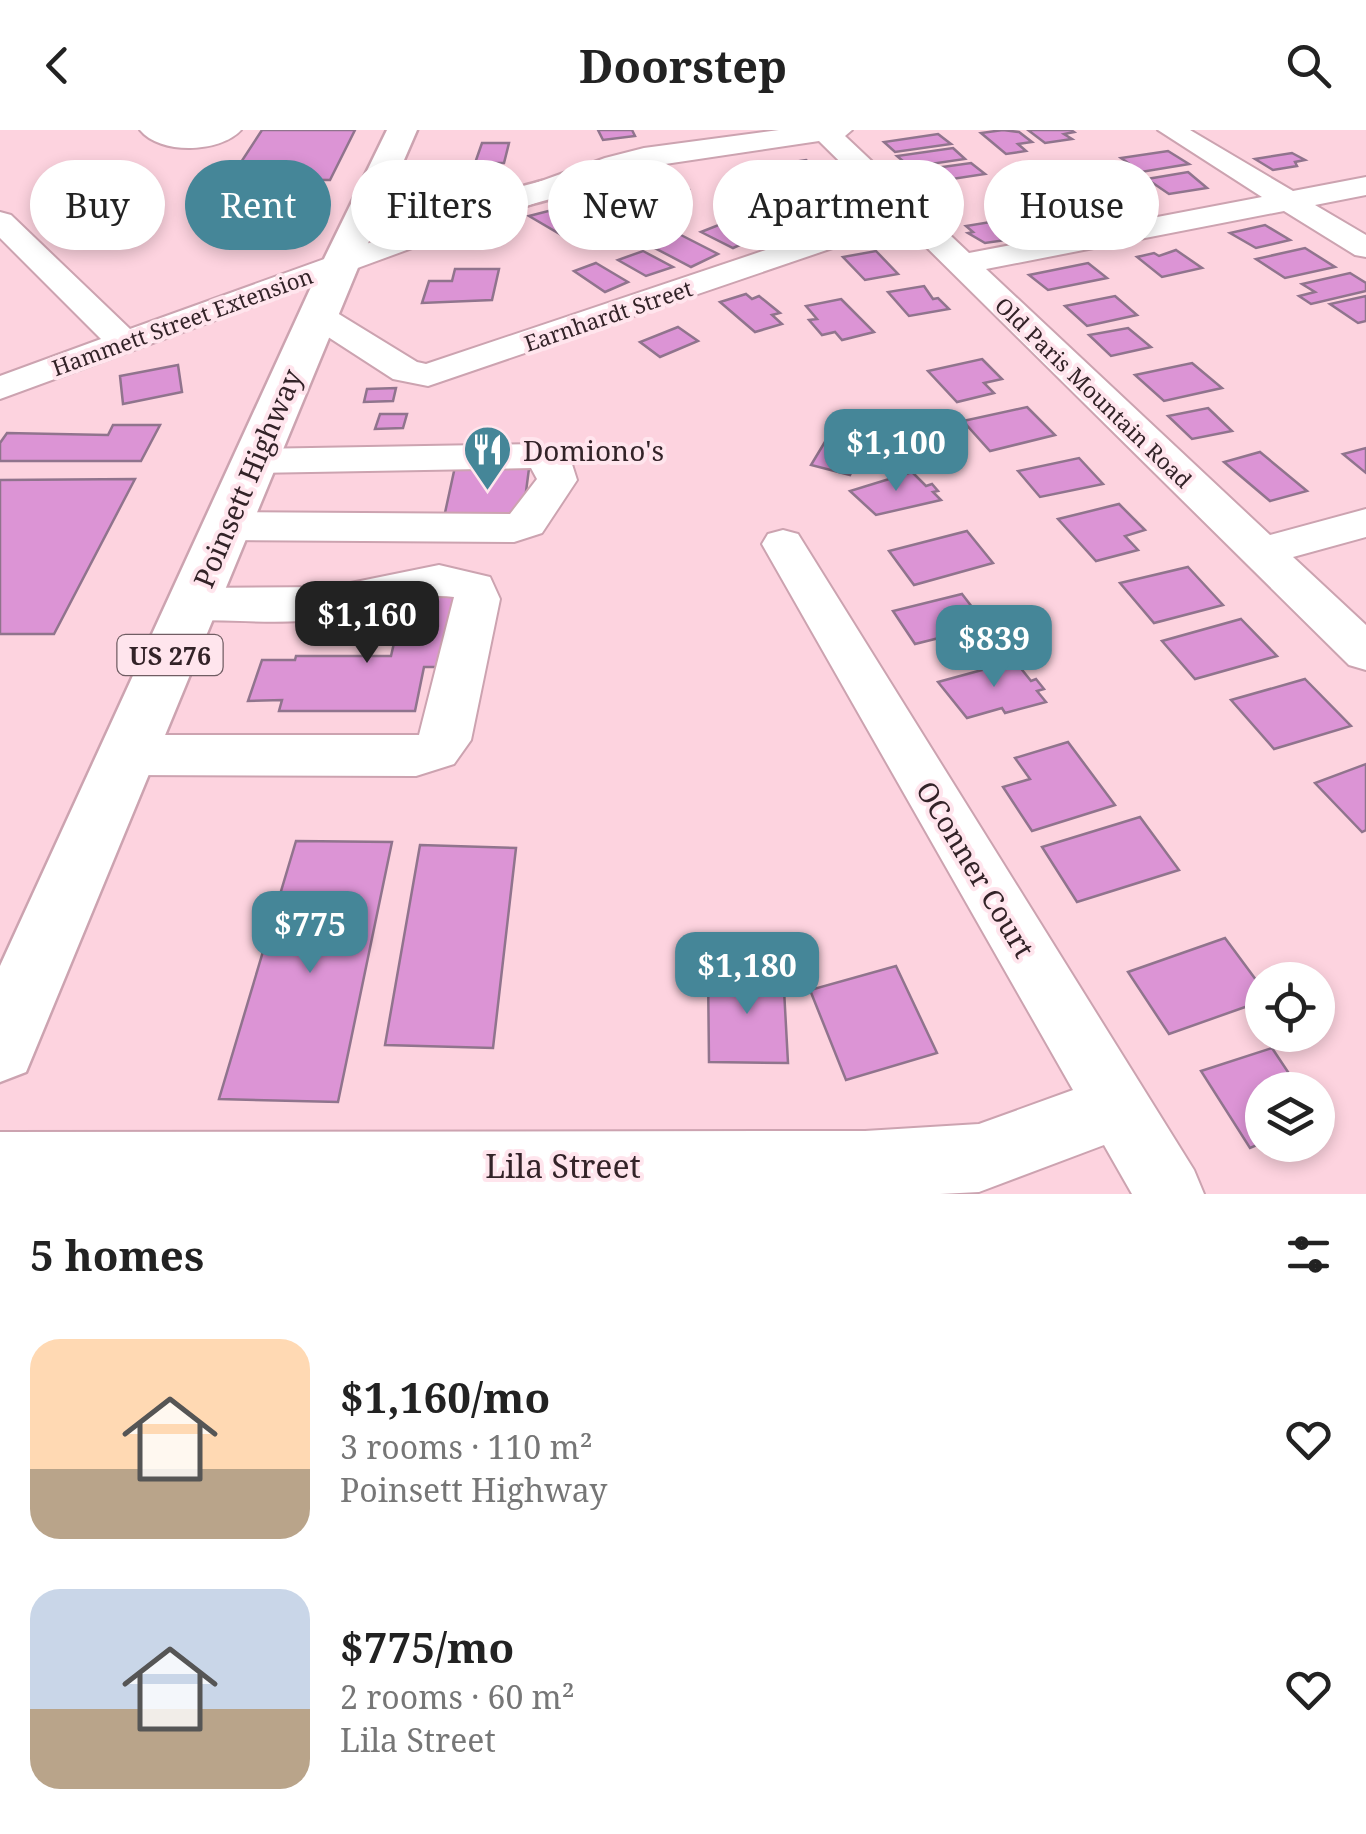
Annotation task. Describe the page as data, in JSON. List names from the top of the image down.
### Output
{
  "streets": {
    "highway": ["Poinsett Highway", "US 276"],
    "street": [
      "Earnhardt Street",
      "Hammett Street Extension",
      "Old Paris Mountain Road",
      "OConner Court",
      "Lila Street"
    ]
  },
  "crossings": [
    ["Earnhardt Street", "Poinsett Highway"],
    ["Hammett Street Extension", "Old Paris Mountain Road"],
    ["Hammett Street Extension", "Poinsett Highway"],
    ["OConner Court", "Lila Street"]
  ],
  "places": {
    "restaurant": ["Domiono's"]
  },
  "page": {
    "header": "Doorstep",
    "chip": [
      "Buy",
      "Rent",
      "Filters",
      "New",
      "Apartment",
      "House"
    ],
    "price": [
      "$1,100",
      "$1,160",
      "$839",
      "$775",
      "$1,180"
    ],
    "heading": "5 homes",
    "list": [
      {
        "name": "$1,160/mo",
        "note": "3 rooms · 110 m² · Poinsett Highway"
      },
      {
        "name": "$775/mo",
        "note": "2 rooms · 60 m² · Lila Street"
      }
    ]
  }
}
